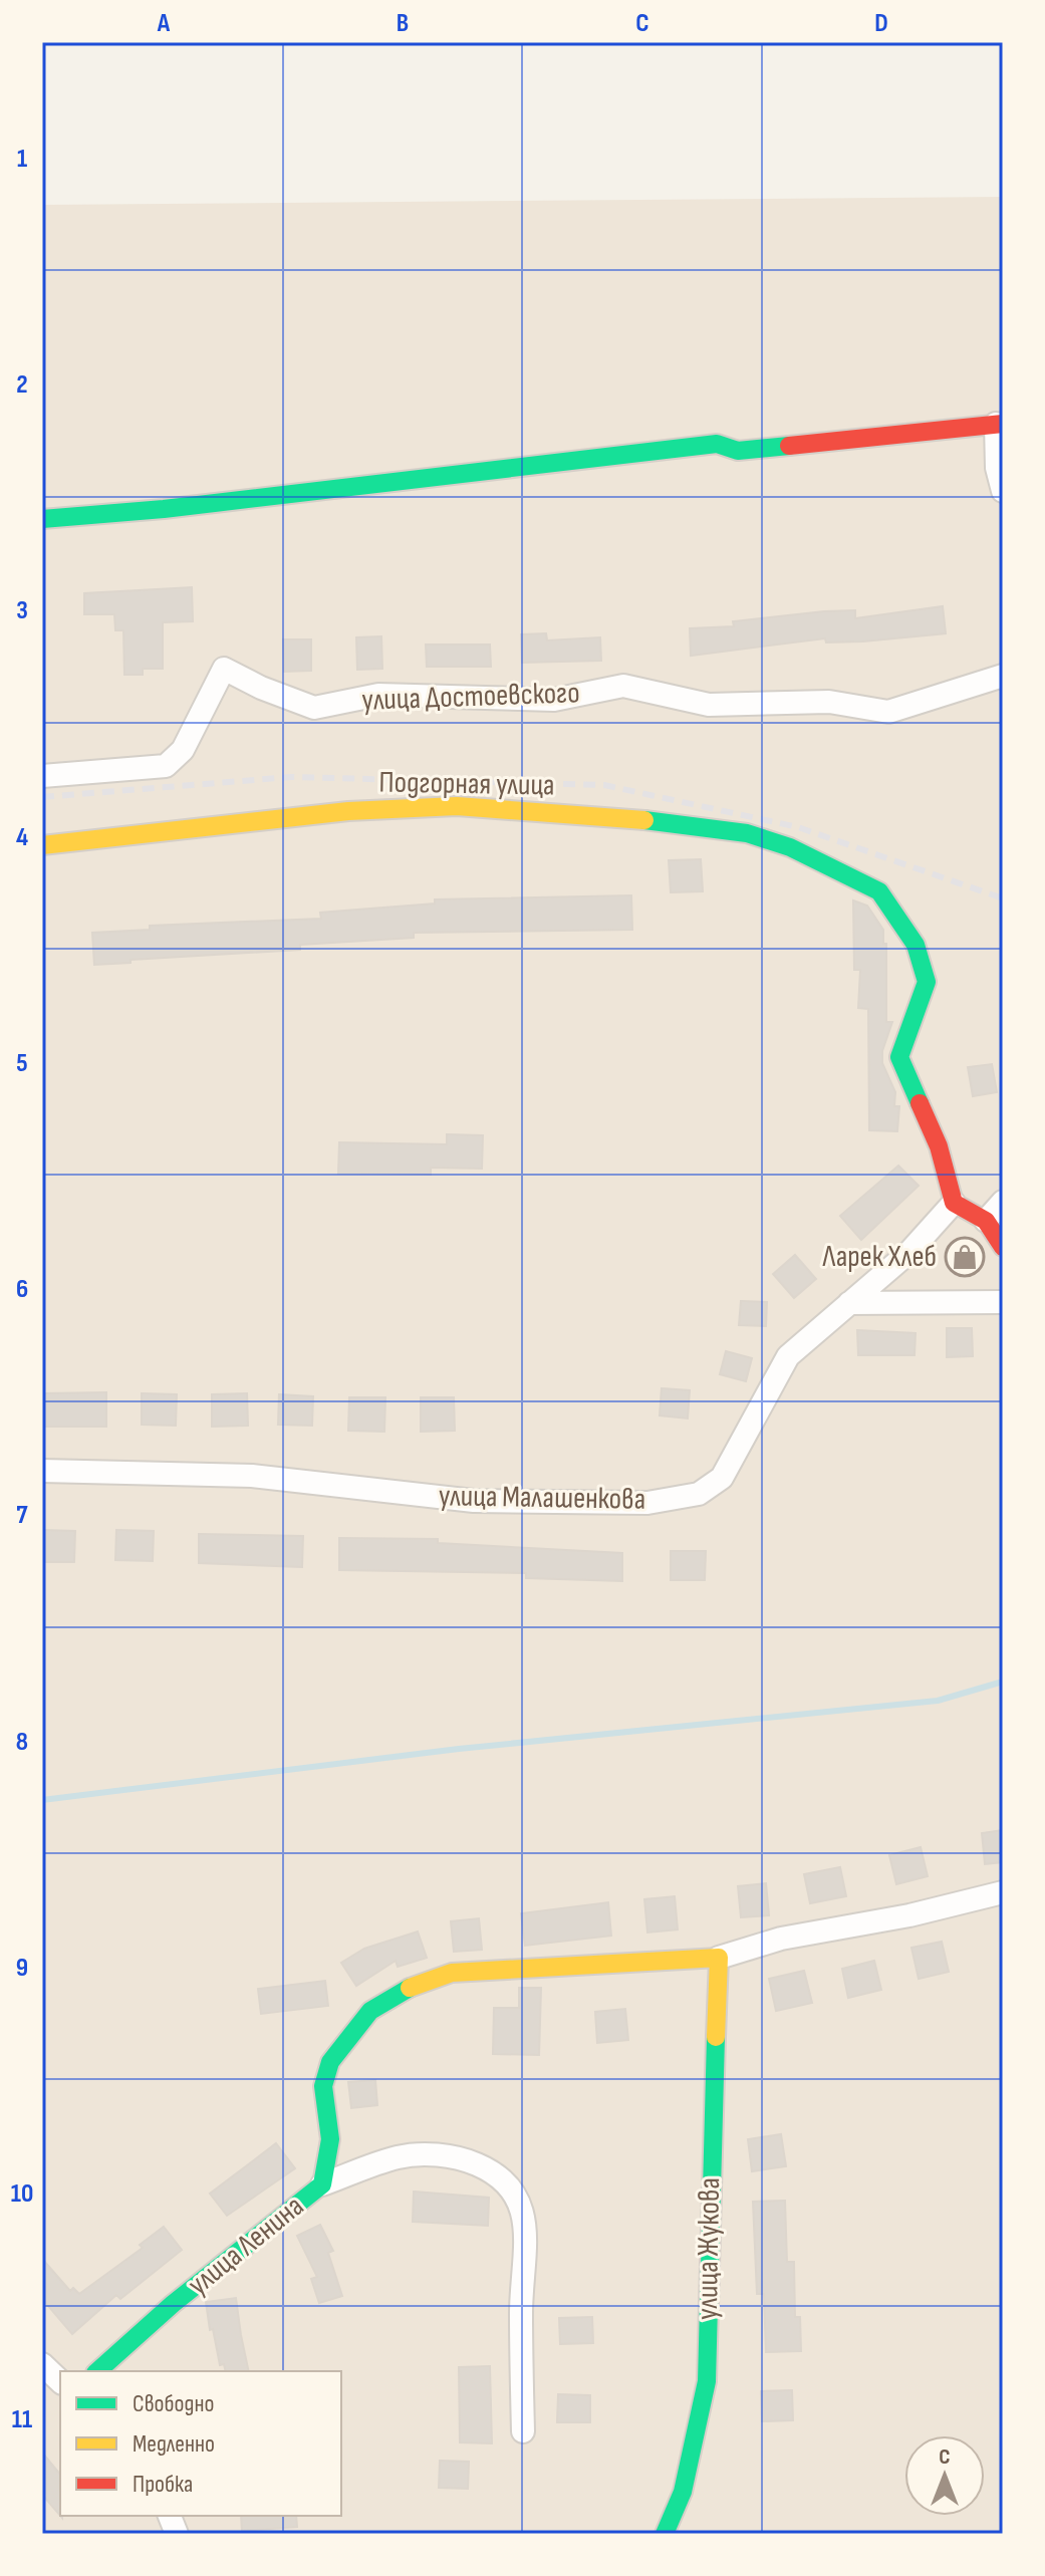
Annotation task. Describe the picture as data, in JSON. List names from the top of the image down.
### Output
{
  "streets": {
    "street": [
      "улица Достоевского",
      "Подгорная улица",
      "улица Малашенкова",
      "улица Ленина",
      "улица Жукова"
    ]
  },
  "crossings": [
    ["Подгорная улица", "улица Малашенкова"],
    ["улица Ленина", "улица Жукова"]
  ],
  "places": {
    "shop": ["Ларек Хлеб"]
  },
  "legend": ["Свободно", "Медленно", "Пробка"],
  "north": "top",
  "grid": {
    "columns": [
      "A",
      "B",
      "C",
      "D"
    ],
    "rows": [
      "1",
      "2",
      "3",
      "4",
      "5",
      "6",
      "7",
      "8",
      "9",
      "10",
      "11"
    ]
  }
}
